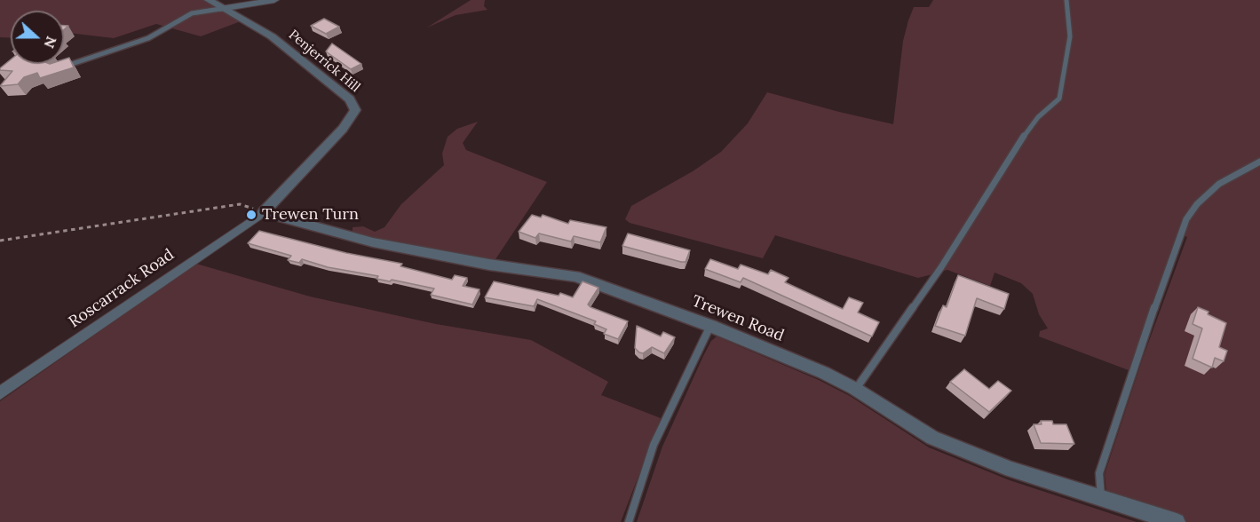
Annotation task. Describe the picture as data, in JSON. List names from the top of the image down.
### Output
{
  "streets": {
    "street": ["Penjerrick Hill", "Roscarrack Road", "Trewen Road"]
  },
  "crossings": [
    ["Penjerrick Hill", "Roscarrack Road"],
    ["Penjerrick Hill", "Trewen Road"],
    ["Roscarrack Road", "Trewen Road"]
  ],
  "places": ["Trewen Turn"],
  "north": "right"
}
